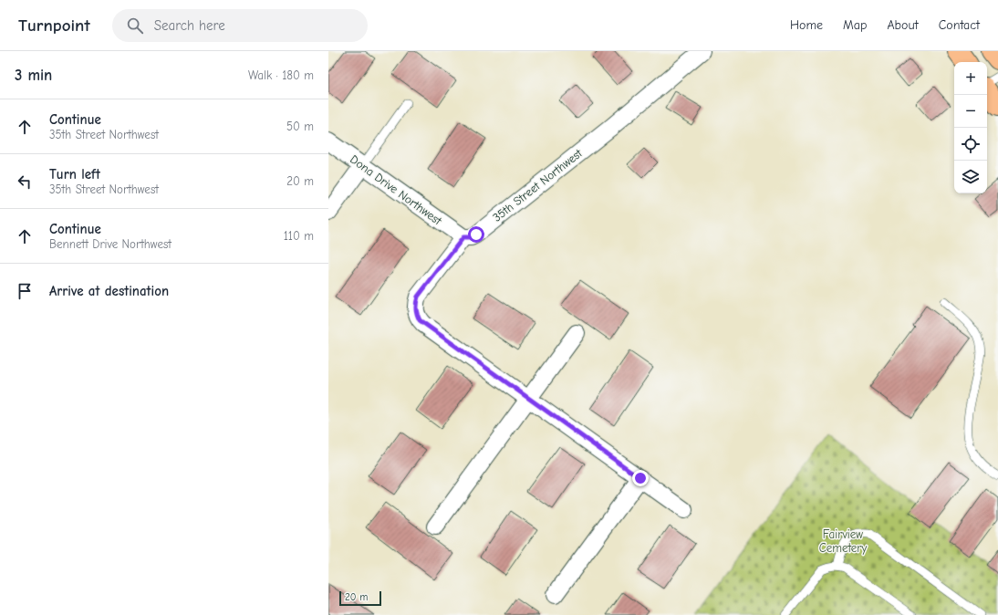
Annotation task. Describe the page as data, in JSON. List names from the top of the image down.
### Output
{
  "streets": {
    "street": ["35th Street Northwest", "Dona Drive Northwest"]
  },
  "crossings": [
    ["35th Street Northwest", "Dona Drive Northwest"]
  ],
  "parks": ["Fairview Cemetery"],
  "scale_bar": "20 m",
  "page": {
    "header": "Turnpoint",
    "search": "Search here",
    "nav": [
      "Home",
      "Map",
      "About",
      "Contact"
    ],
    "heading": ["3 min", "Walk · 180 m"],
    "map_buttons": ["+", "−"],
    "list": [
      ["Continue", "35th Street Northwest", "50 m"],
      ["Turn left", "35th Street Northwest", "20 m"],
      ["Continue", "Bennett Drive Northwest", "110 m"],
      "Arrive at destination"
    ],
    "scale": "20 m"
  }
}
